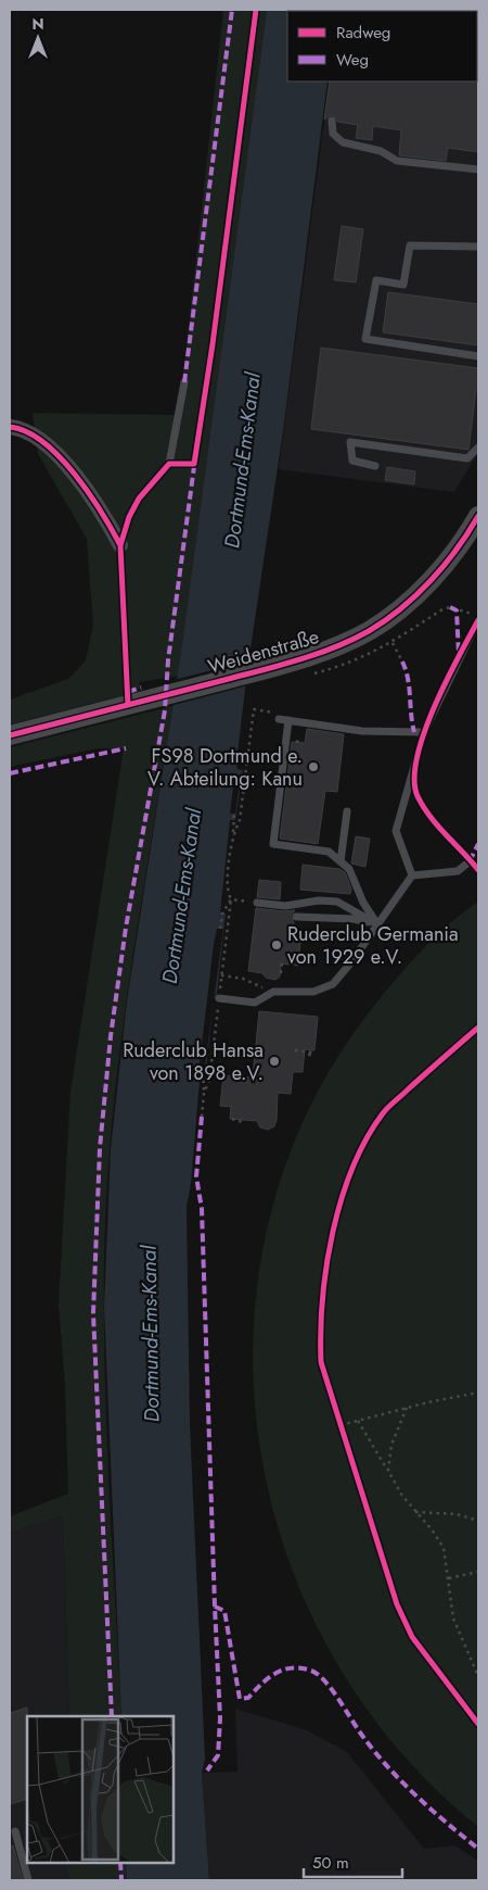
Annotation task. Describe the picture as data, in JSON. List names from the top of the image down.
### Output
{
  "streets": {
    "street": ["Weidenstraße"]
  },
  "water": ["Dortmund-Ems-Kanal"],
  "places": ["FS98 Dortmund e. V. Abteilung: Kanu", "Ruderclub Germania von 1929 e.V.", "Ruderclub Hansa von 1898 e.V."],
  "legend": ["Radweg", "Weg"],
  "scale_bar": "50 m",
  "north": "top"
}
